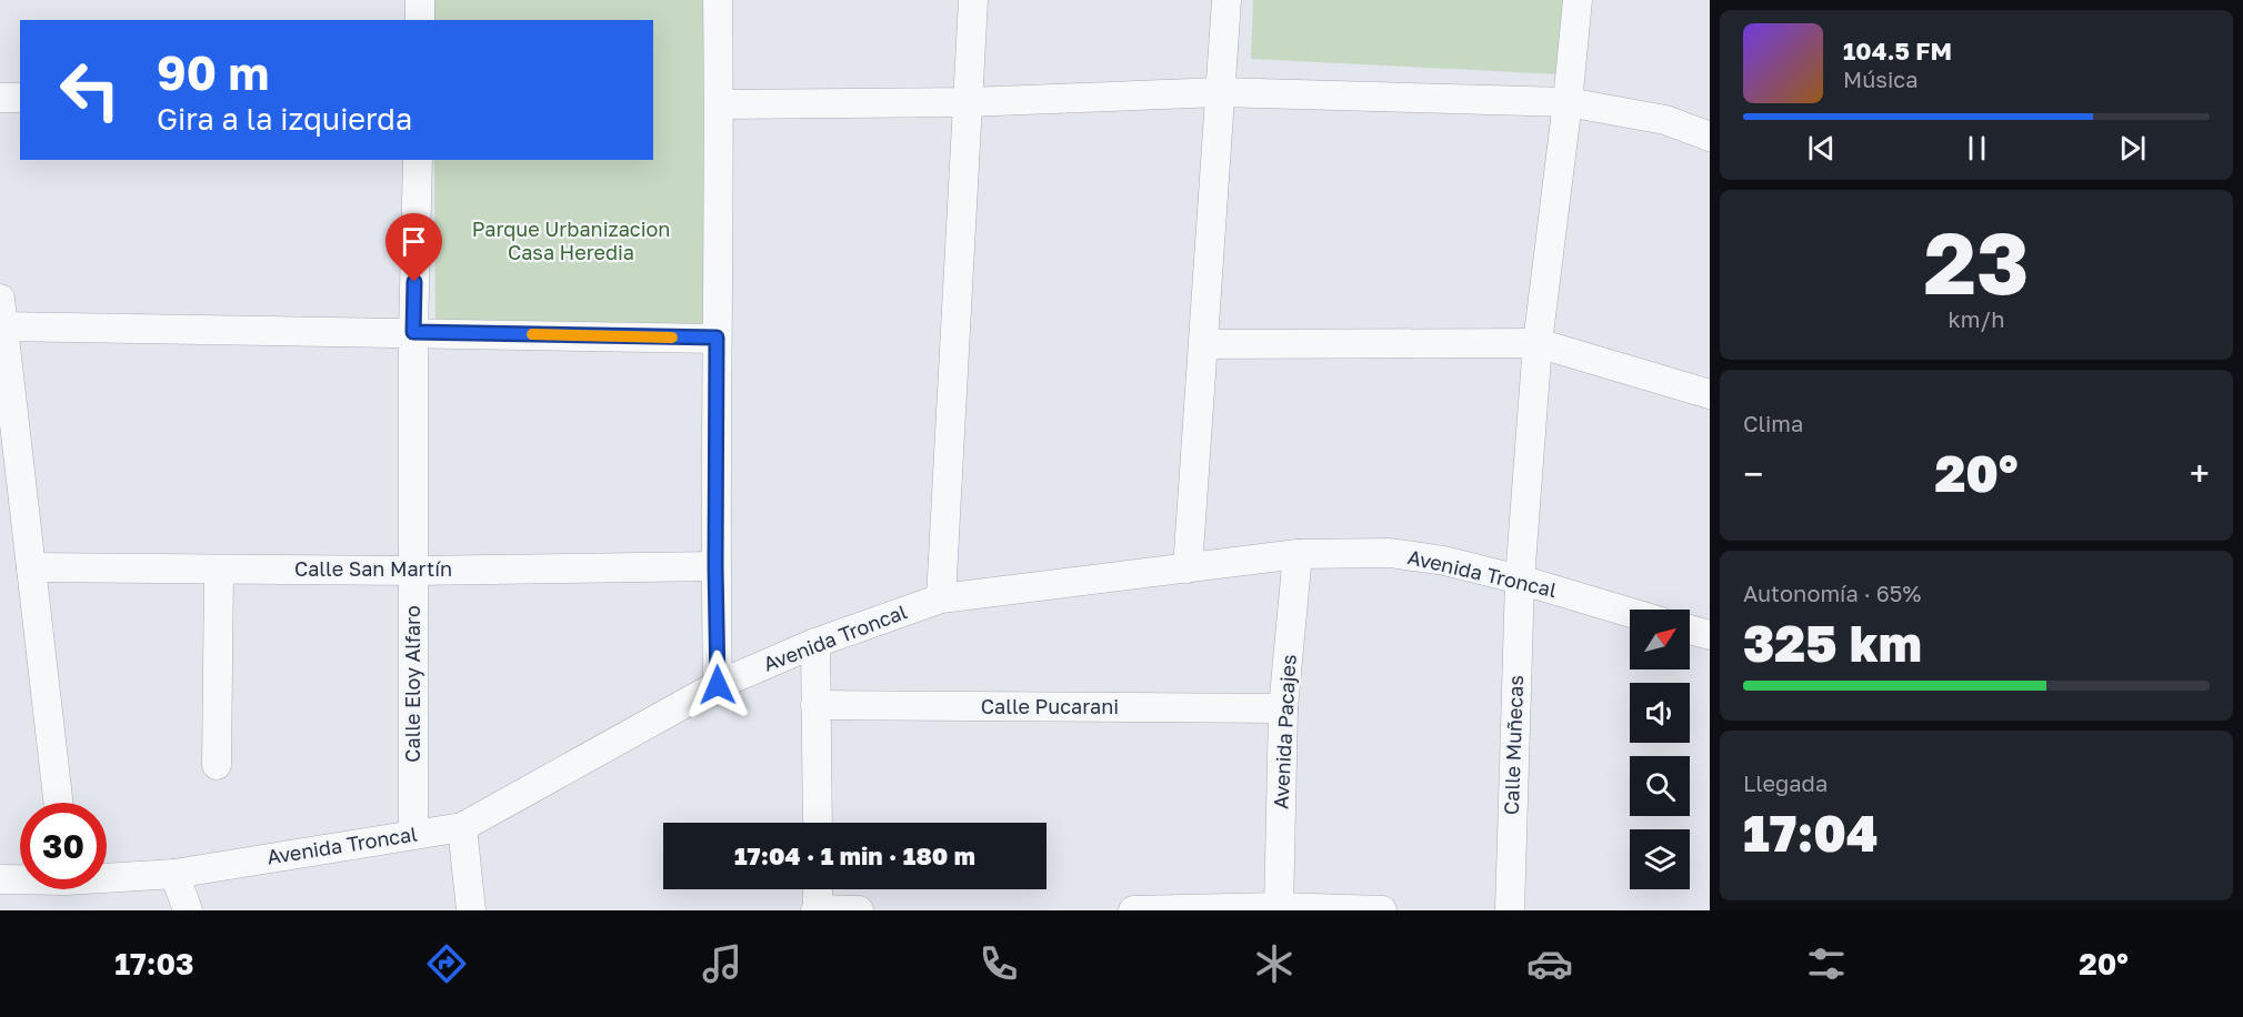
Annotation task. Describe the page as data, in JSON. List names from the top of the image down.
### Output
{
  "streets": {
    "street": [
      "Calle San Martín",
      "Avenida Troncal",
      "Calle Eloy Alfaro",
      "Calle Pucarani",
      "Avenida Pacajes",
      "Calle Muñecas"
    ]
  },
  "crossings": [
    ["Calle San Martín", "Calle Eloy Alfaro"],
    ["Avenida Troncal", "Calle Eloy Alfaro"],
    ["Avenida Troncal", "Avenida Pacajes"],
    ["Avenida Troncal", "Calle Muñecas"],
    ["Calle Pucarani", "Avenida Pacajes"]
  ],
  "parks": ["Parque Urbanizacion Casa Heredia"],
  "north": "top right",
  "page": {
    "turn": ["90 m", "Gira a la izquierda"],
    "song": ["104.5 FM", "Música"],
    "tile": [
      ["23", "km/h"],
      "Clima",
      ["Autonomía · 65%", "325 km"],
      ["Llegada", "17:04"]
    ],
    "heat": ["−", "20°", "+"],
    "limit": "30",
    "trip": "17:04 · 1 min · 180 m",
    "tabs": ["17:03", "20°"]
  }
}
